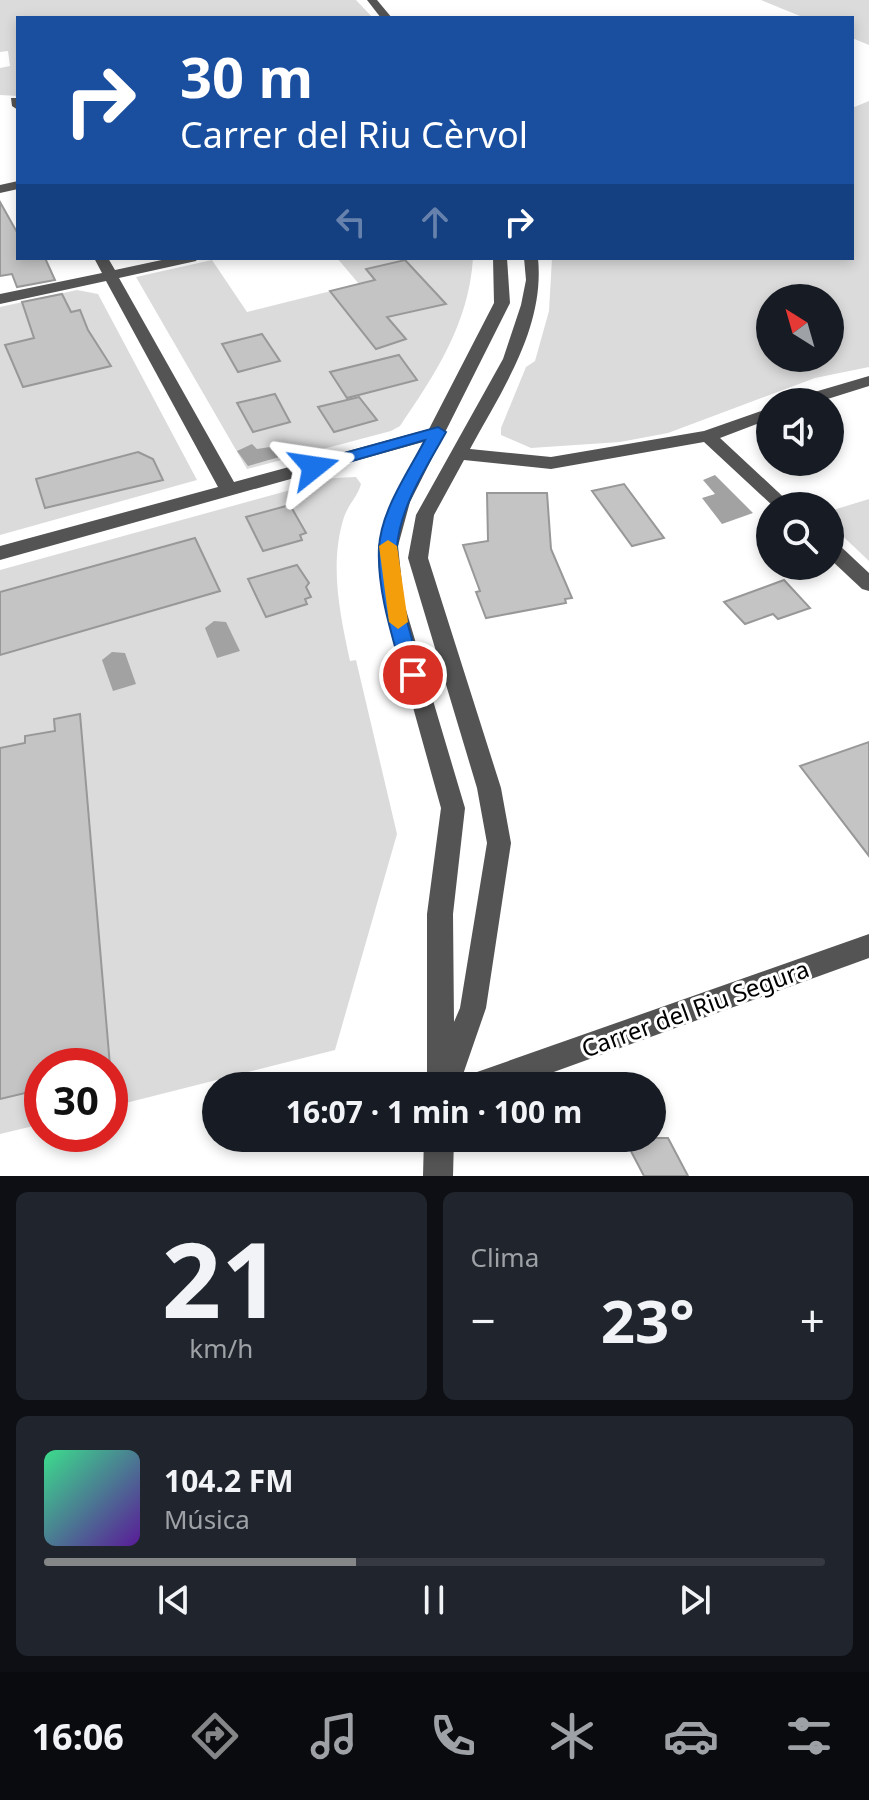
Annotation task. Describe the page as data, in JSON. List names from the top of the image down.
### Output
{
  "streets": {
    "street": ["Carrer del Riu Segura"]
  },
  "north": "top left",
  "page": {
    "turn": ["30 m", "Carrer del Riu Cèrvol"],
    "limit": "30",
    "trip": "16:07 · 1 min · 100 m",
    "tile": [
      ["21", "km/h"],
      "Clima"
    ],
    "heat": ["−", "23°", "+"],
    "song": ["104.2 FM", "Música"],
    "tabs": "16:06"
  }
}
